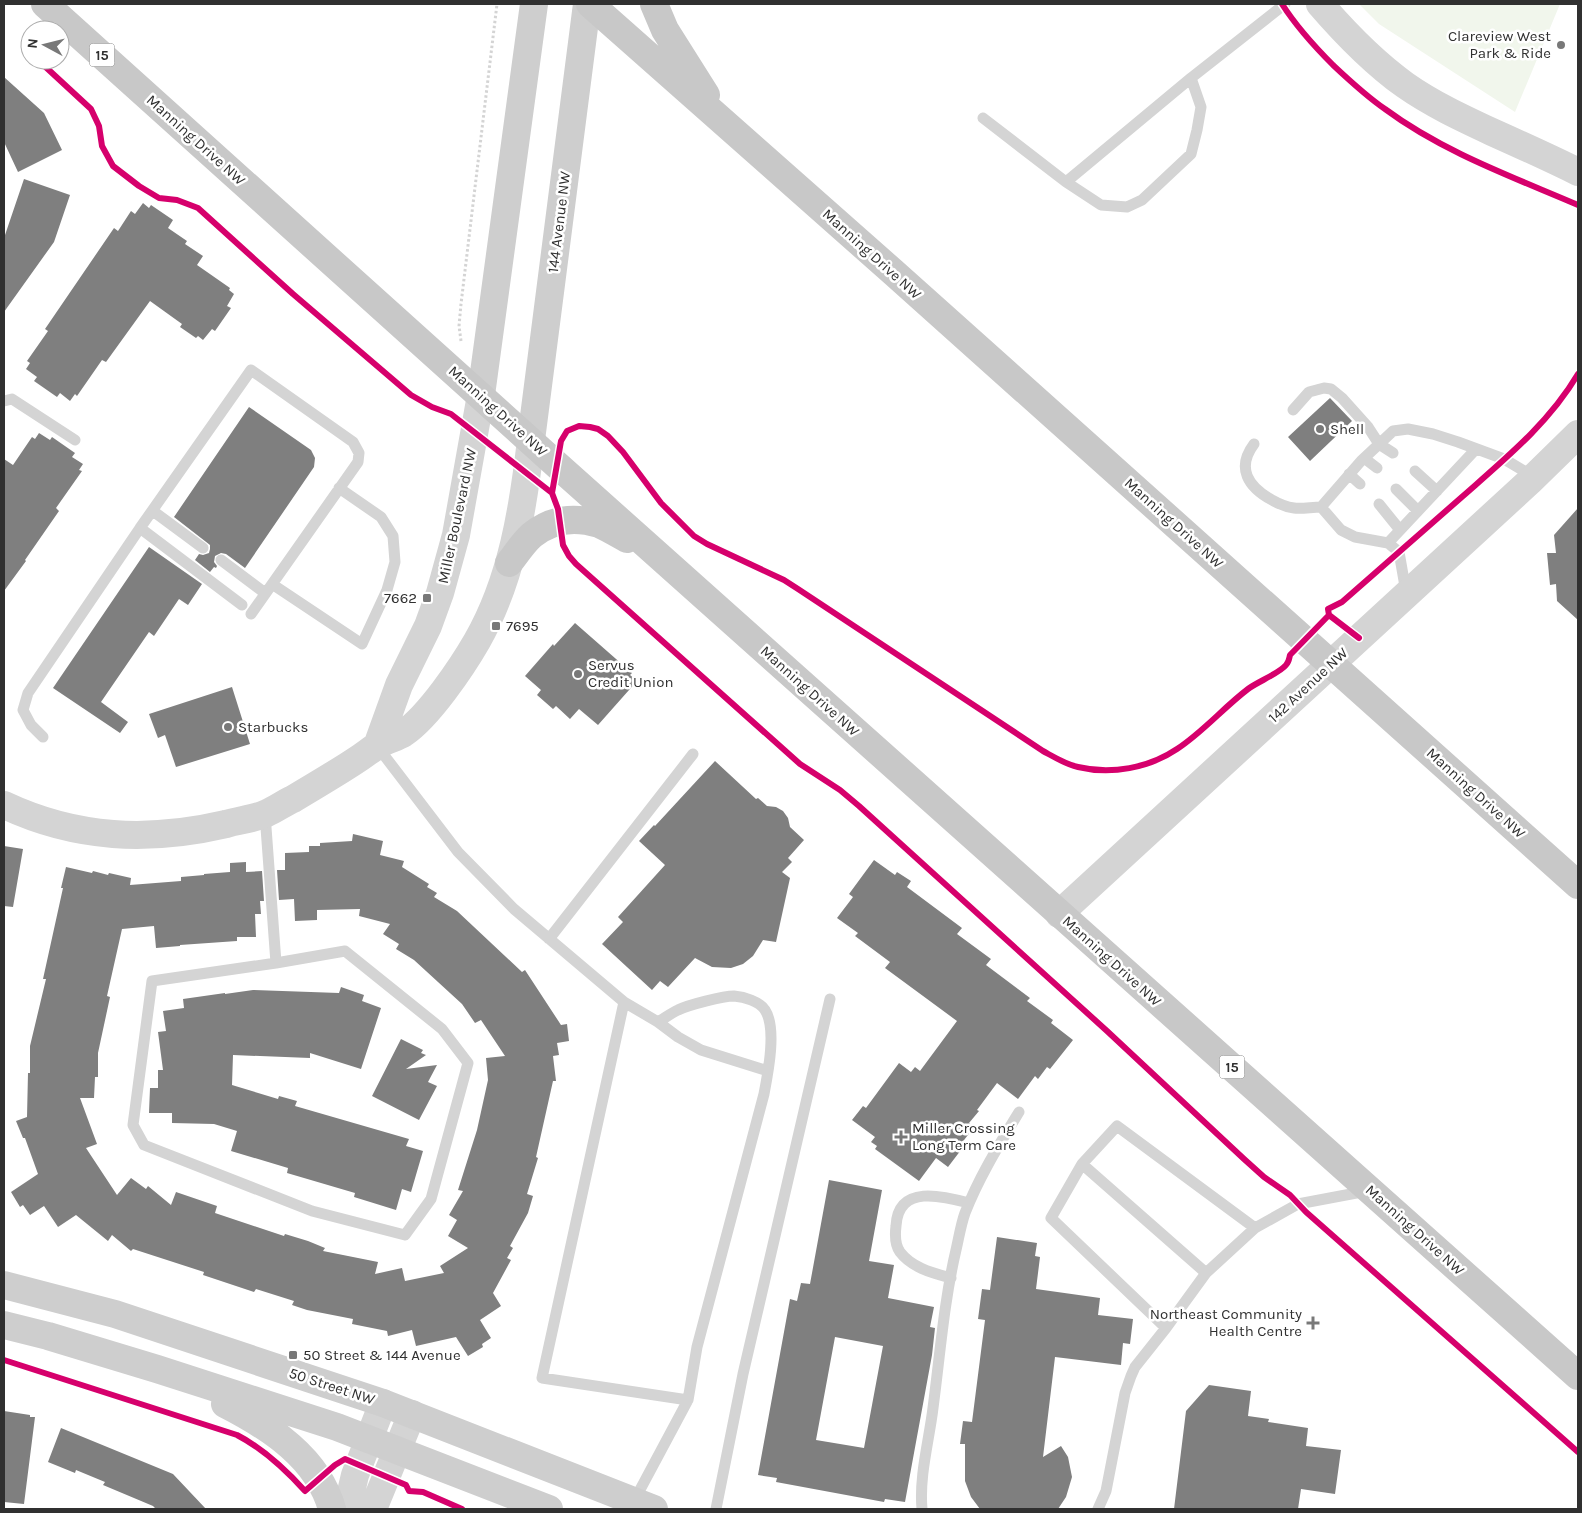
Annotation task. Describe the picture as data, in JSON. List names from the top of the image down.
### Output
{
  "streets": {
    "main road": [
      "15",
      "Manning Drive NW",
      "144 Avenue NW",
      "50 Street NW"
    ],
    "street": ["Miller Boulevard NW", "142 Avenue NW"]
  },
  "crossings": [
    ["Manning Drive NW", "144 Avenue NW"],
    ["Manning Drive NW", "Miller Boulevard NW"],
    ["Manning Drive NW", "142 Avenue NW"]
  ],
  "places": {
    "other": [
      "Clareview West Park & Ride",
      "Shell",
      "Servus Credit Union",
      "Starbucks"
    ],
    "transit": ["7662", "7695", "50 Street & 144 Avenue"],
    "health": ["Miller Crossing Long Term Care", "Northeast Community Health Centre"]
  },
  "north": "left"
}
